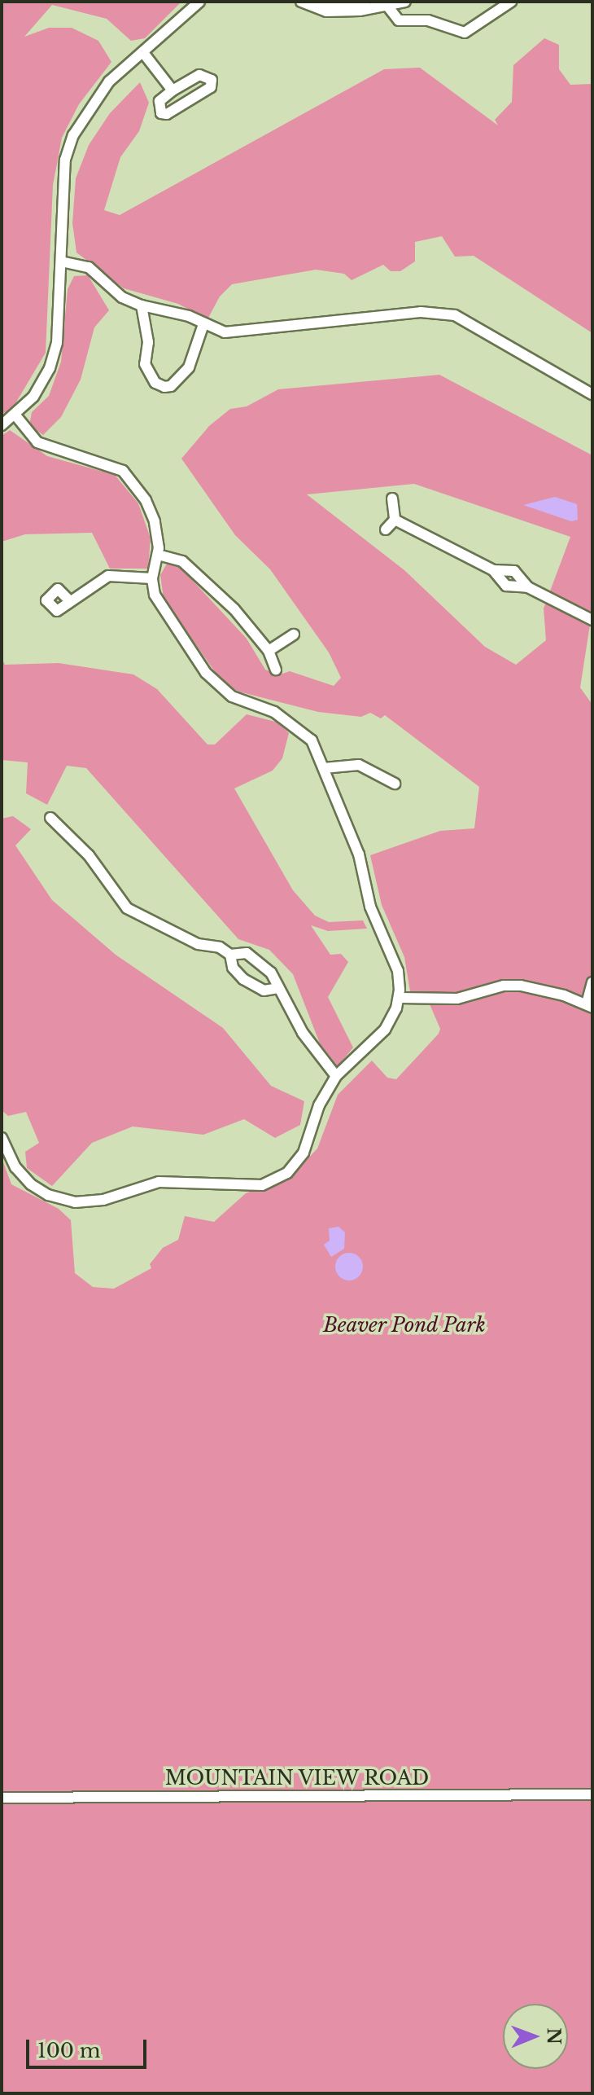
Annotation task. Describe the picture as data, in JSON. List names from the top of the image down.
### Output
{
  "streets": {
    "street": ["MOUNTAIN VIEW ROAD"]
  },
  "parks": ["Beaver Pond Park"],
  "scale_bar": "100 m",
  "north": "right"
}
